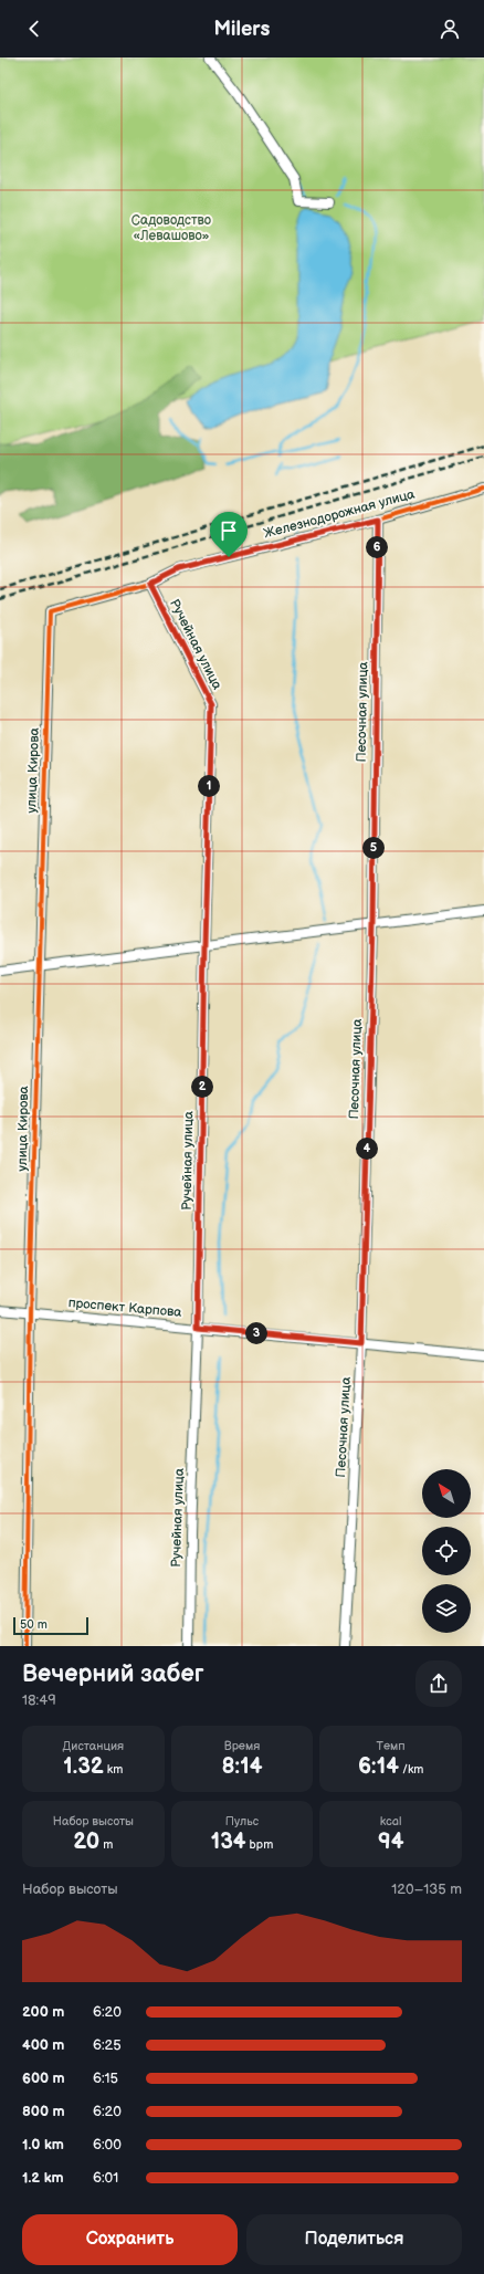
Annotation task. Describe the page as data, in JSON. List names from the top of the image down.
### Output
{
  "streets": {
    "street": [
      "Железнодорожная улица",
      "Ручейная улица",
      "Песочная улица",
      "улица Кирова",
      "проспект Карпова"
    ]
  },
  "crossings": [
    ["Железнодорожная улица", "Ручейная улица"],
    ["Железнодорожная улица", "Песочная улица"],
    ["Железнодорожная улица", "улица Кирова"],
    ["Ручейная улица", "проспект Карпова"],
    ["Песочная улица", "проспект Карпова"],
    ["улица Кирова", "проспект Карпова"]
  ],
  "parks": ["Садоводство «Левашово»"],
  "scale_bar": "50 m",
  "north": "top left",
  "page": {
    "header": "Milers",
    "pins": [
      "6",
      "1",
      "5",
      "2",
      "4",
      "3"
    ],
    "scale": "50 m",
    "heading": ["Вечерний забег", "18:49"],
    "stats": [
      ["Дистанция", "1.32 km"],
      ["Время", "8:14"],
      ["Темп", "6:14 /km"],
      ["Набор высоты", "20 m"],
      ["Пульс", "134 bpm"],
      ["kcal", "94"]
    ],
    "chart": ["Набор высоты", "120–135 m"],
    "list": [
      {
        "name": "200 m",
        "note": "6:20"
      },
      {
        "name": "400 m",
        "note": "6:25"
      },
      {
        "name": "600 m",
        "note": "6:15"
      },
      {
        "name": "800 m",
        "note": "6:20"
      },
      {
        "name": "1.0 km",
        "note": "6:00"
      },
      {
        "name": "1.2 km",
        "note": "6:01"
      }
    ],
    "buttons": ["Сохранить", "Поделиться"]
  }
}
